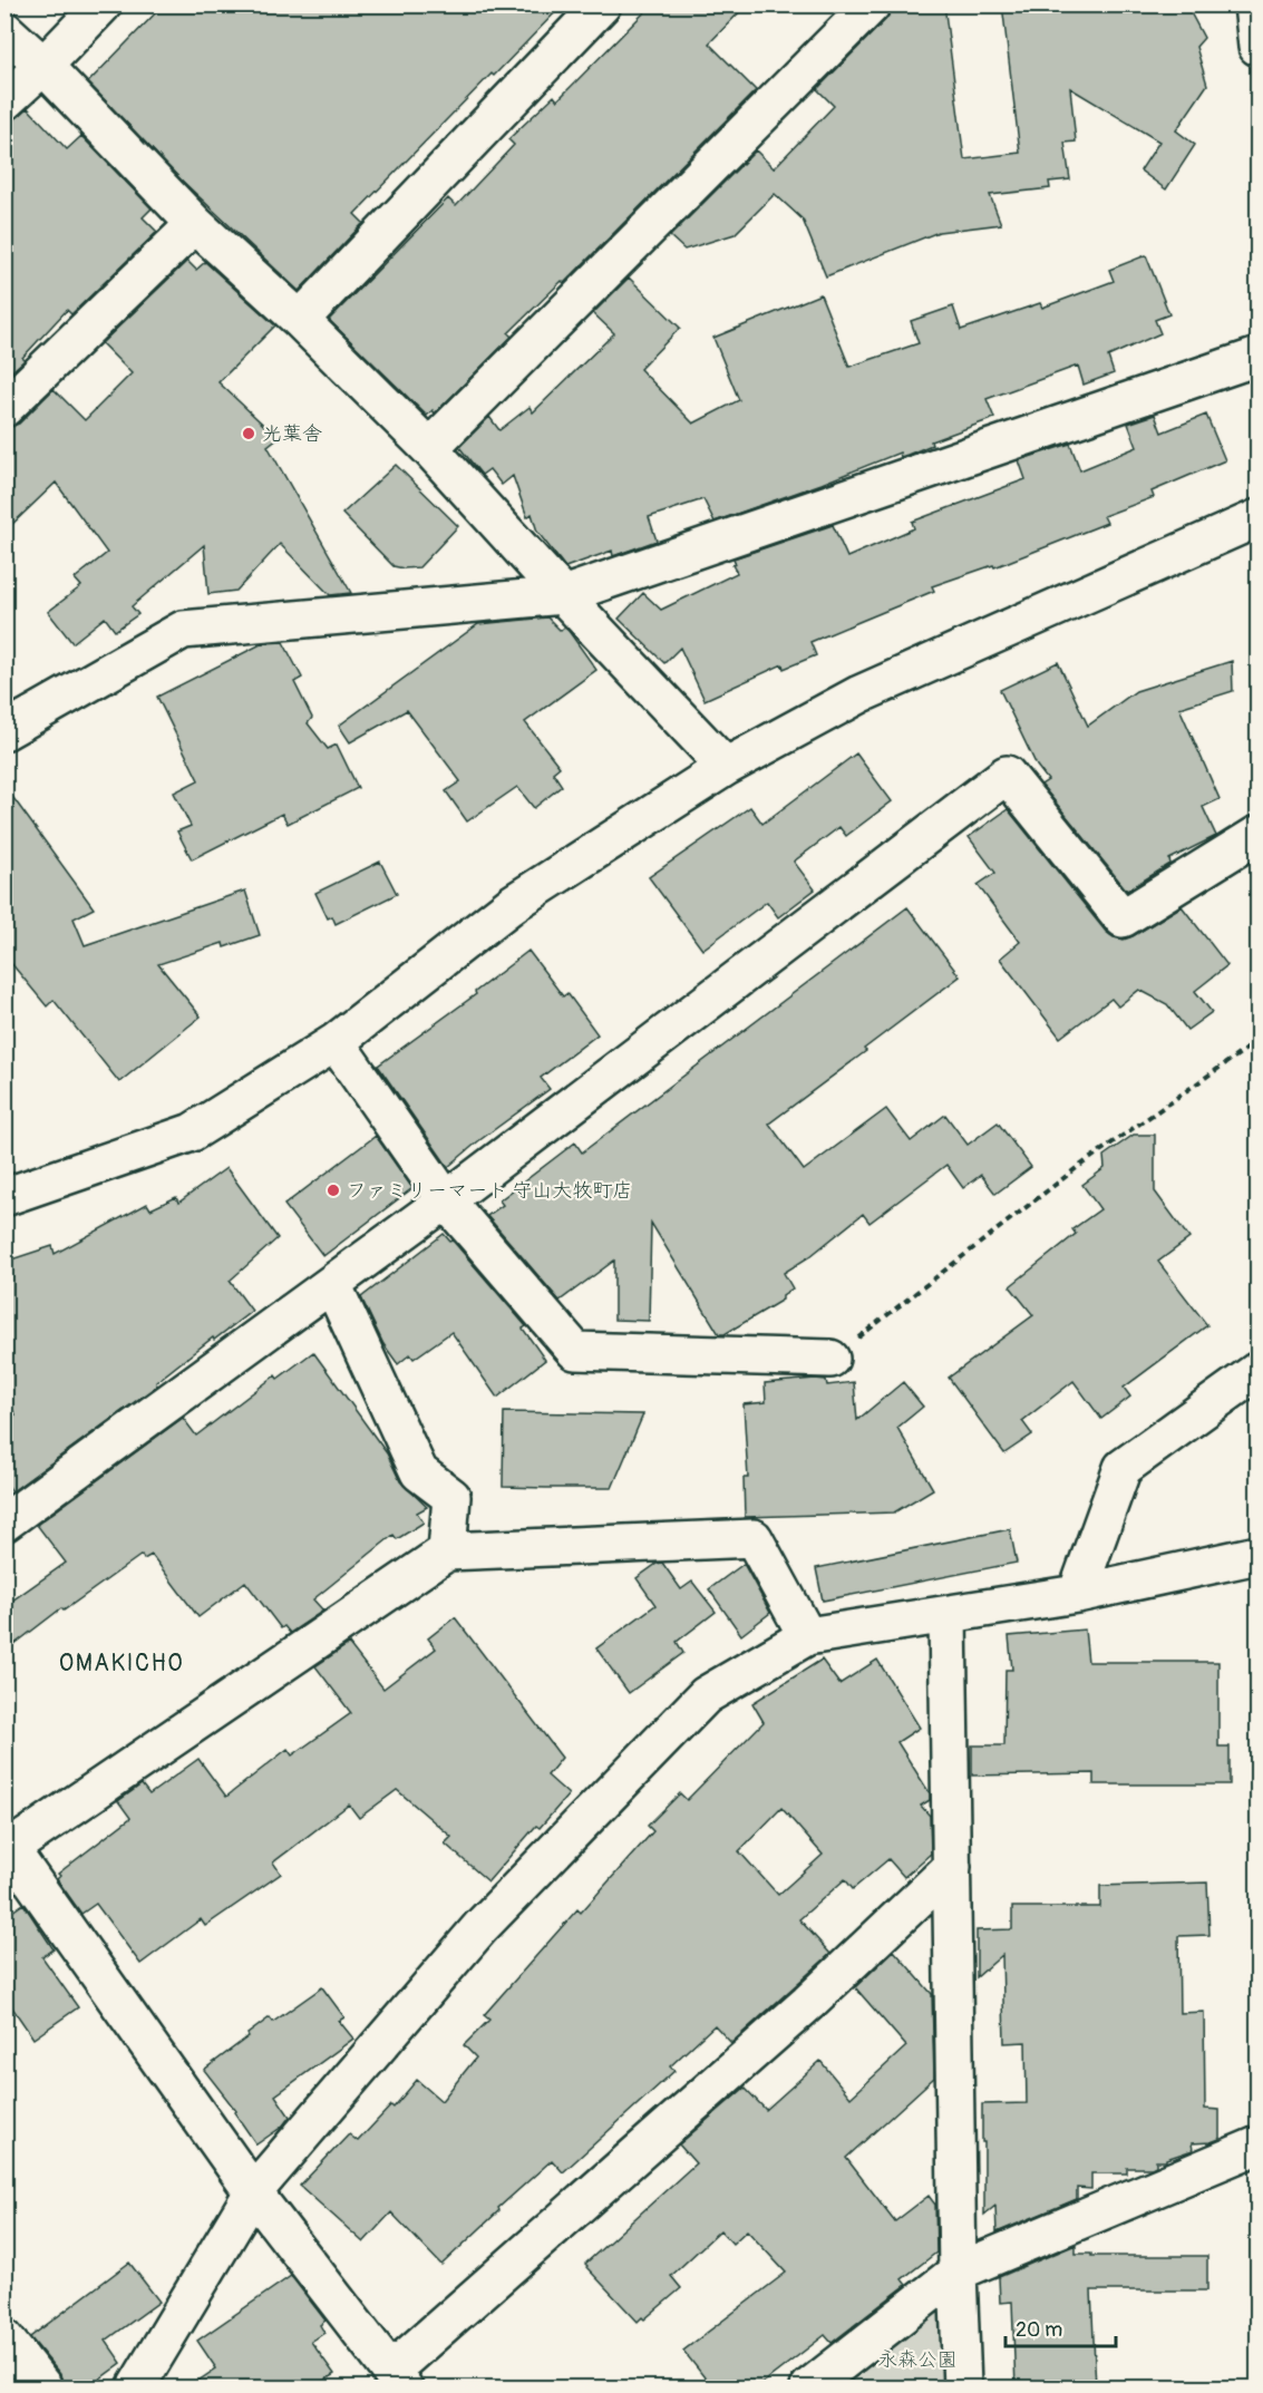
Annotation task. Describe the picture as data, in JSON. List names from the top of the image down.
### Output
{
  "districts": ["OMAKICHO"],
  "parks": ["永森公園"],
  "places": ["光葉舎", "ファミリーマート 守山大牧町店"],
  "scale_bar": "20 m"
}
